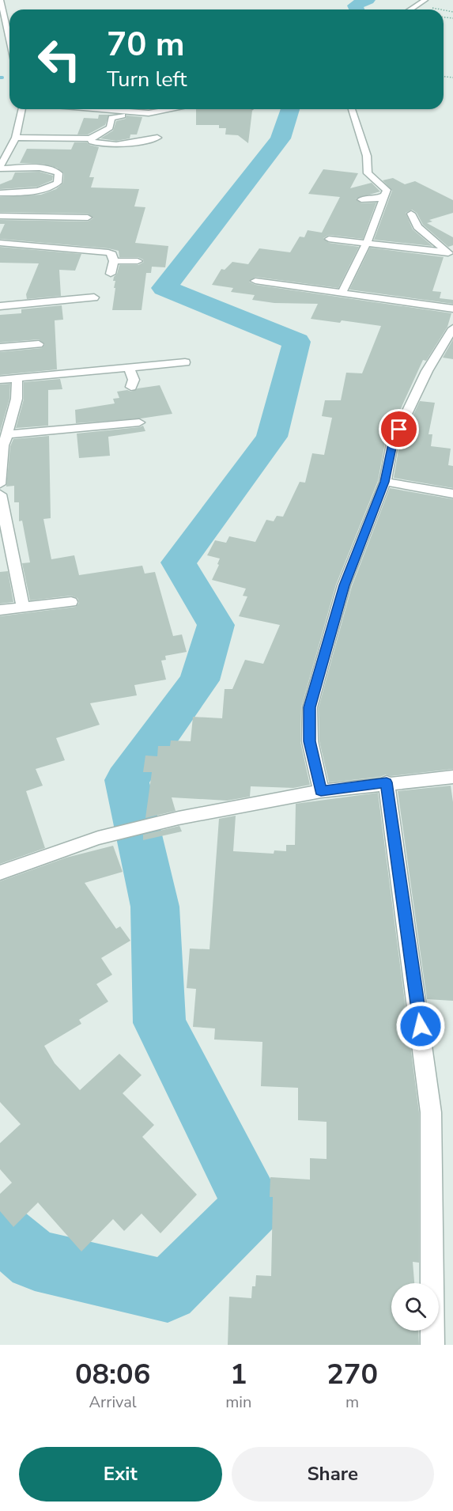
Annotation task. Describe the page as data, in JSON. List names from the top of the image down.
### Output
{
  "page": {
    "turn": ["70 m", "Turn left"],
    "eta": [
      "08:06",
      "Arrival",
      "1",
      "min",
      "270",
      "m"
    ],
    "buttons": ["Exit", "Share"]
  }
}
